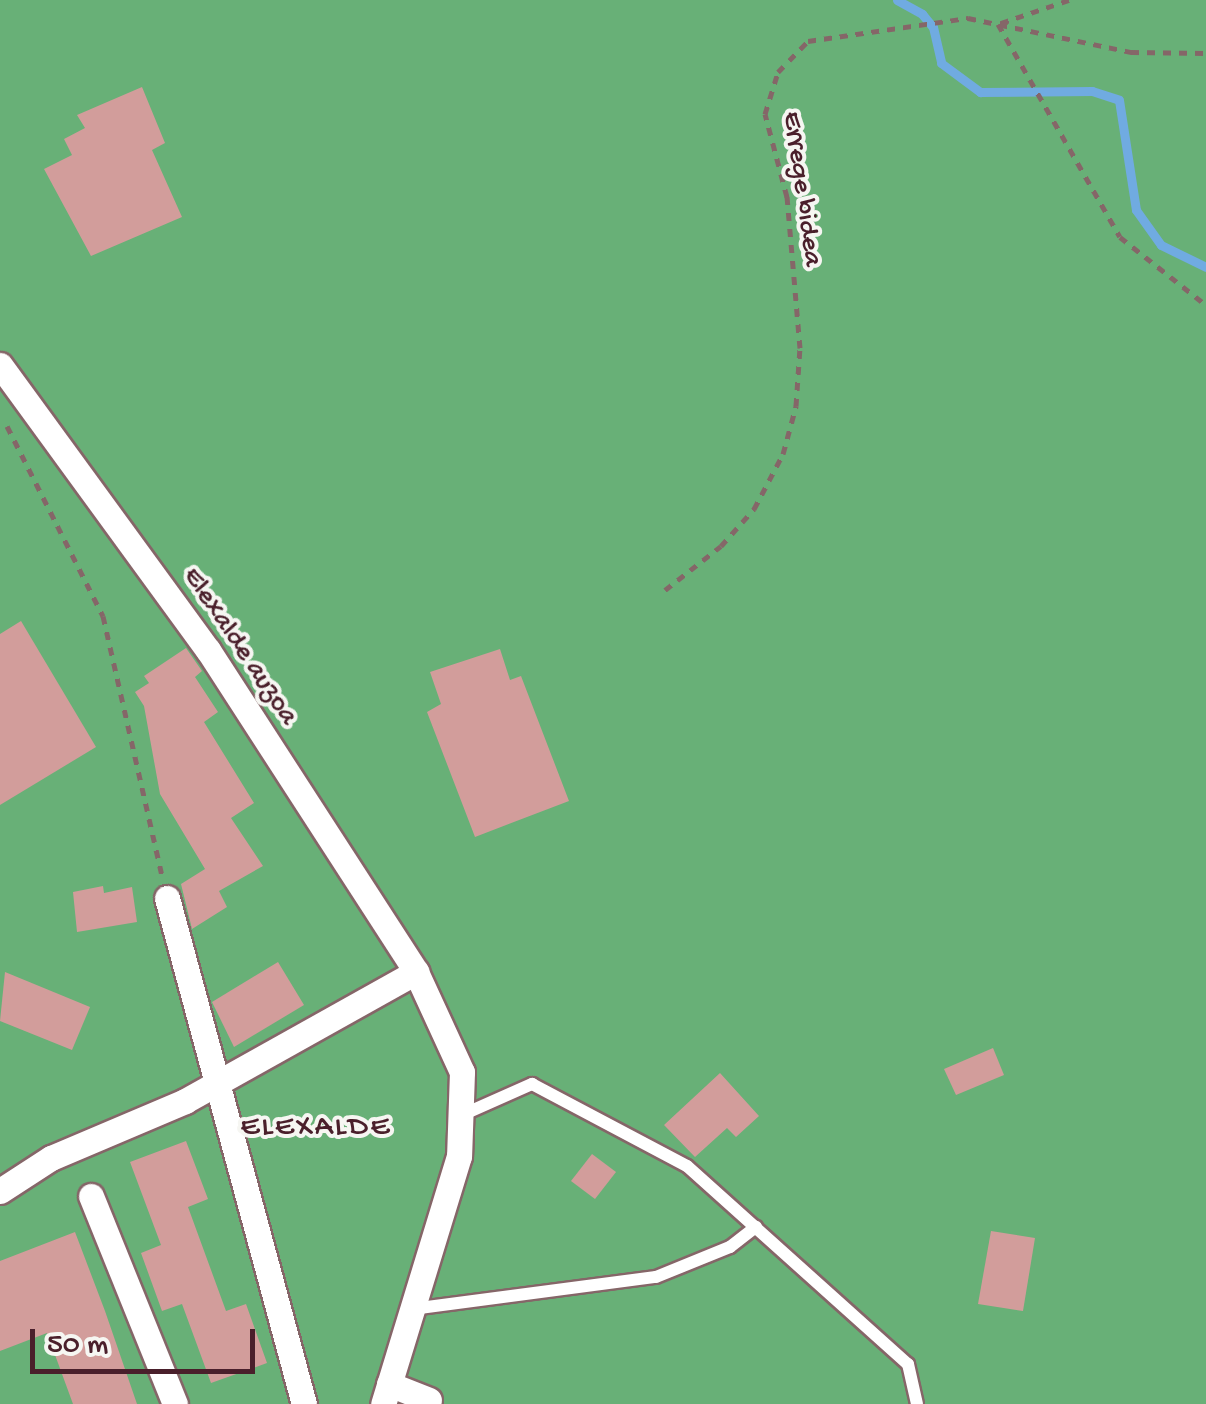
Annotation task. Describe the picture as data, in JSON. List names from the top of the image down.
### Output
{
  "streets": {
    "street": ["Elexalde auzoa"],
    "path": ["Errege bidea"]
  },
  "districts": ["ELEXALDE"],
  "scale_bar": "50 m"
}
